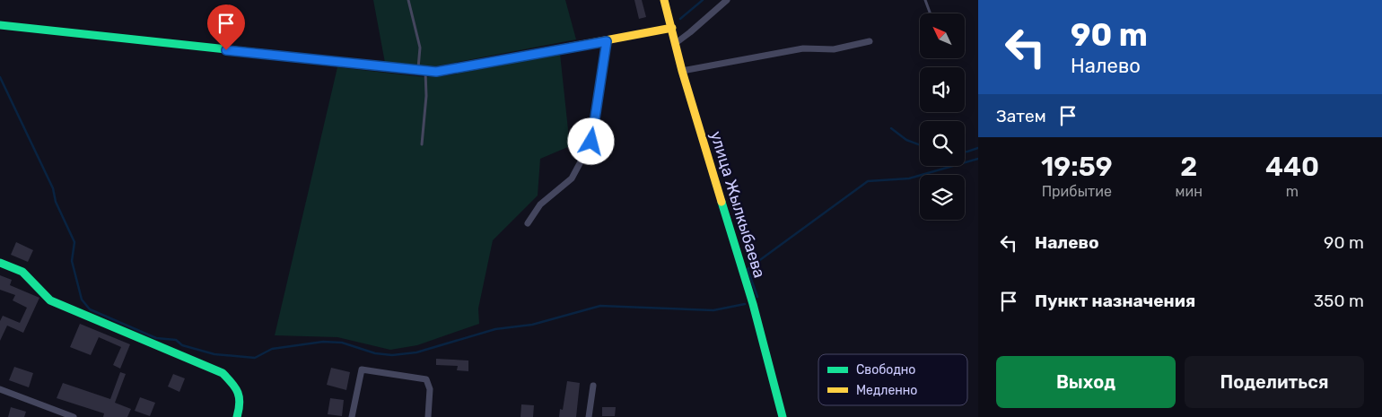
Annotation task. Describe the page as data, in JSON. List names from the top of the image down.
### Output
{
  "streets": {
    "street": ["улица Жылкыбаева"]
  },
  "legend": ["Свободно", "Медленно"],
  "north": "top left",
  "page": {
    "turn": ["90 m", "Налево"],
    "then": "Затем",
    "eta": [
      "19:59",
      "Прибытие",
      "2",
      "мин",
      "440",
      "m"
    ],
    "list": [
      {
        "name": "Налево",
        "value": "90 m"
      },
      {
        "name": "Пункт назначения",
        "value": "350 m"
      }
    ],
    "buttons": ["Выход", "Поделиться"]
  }
}
